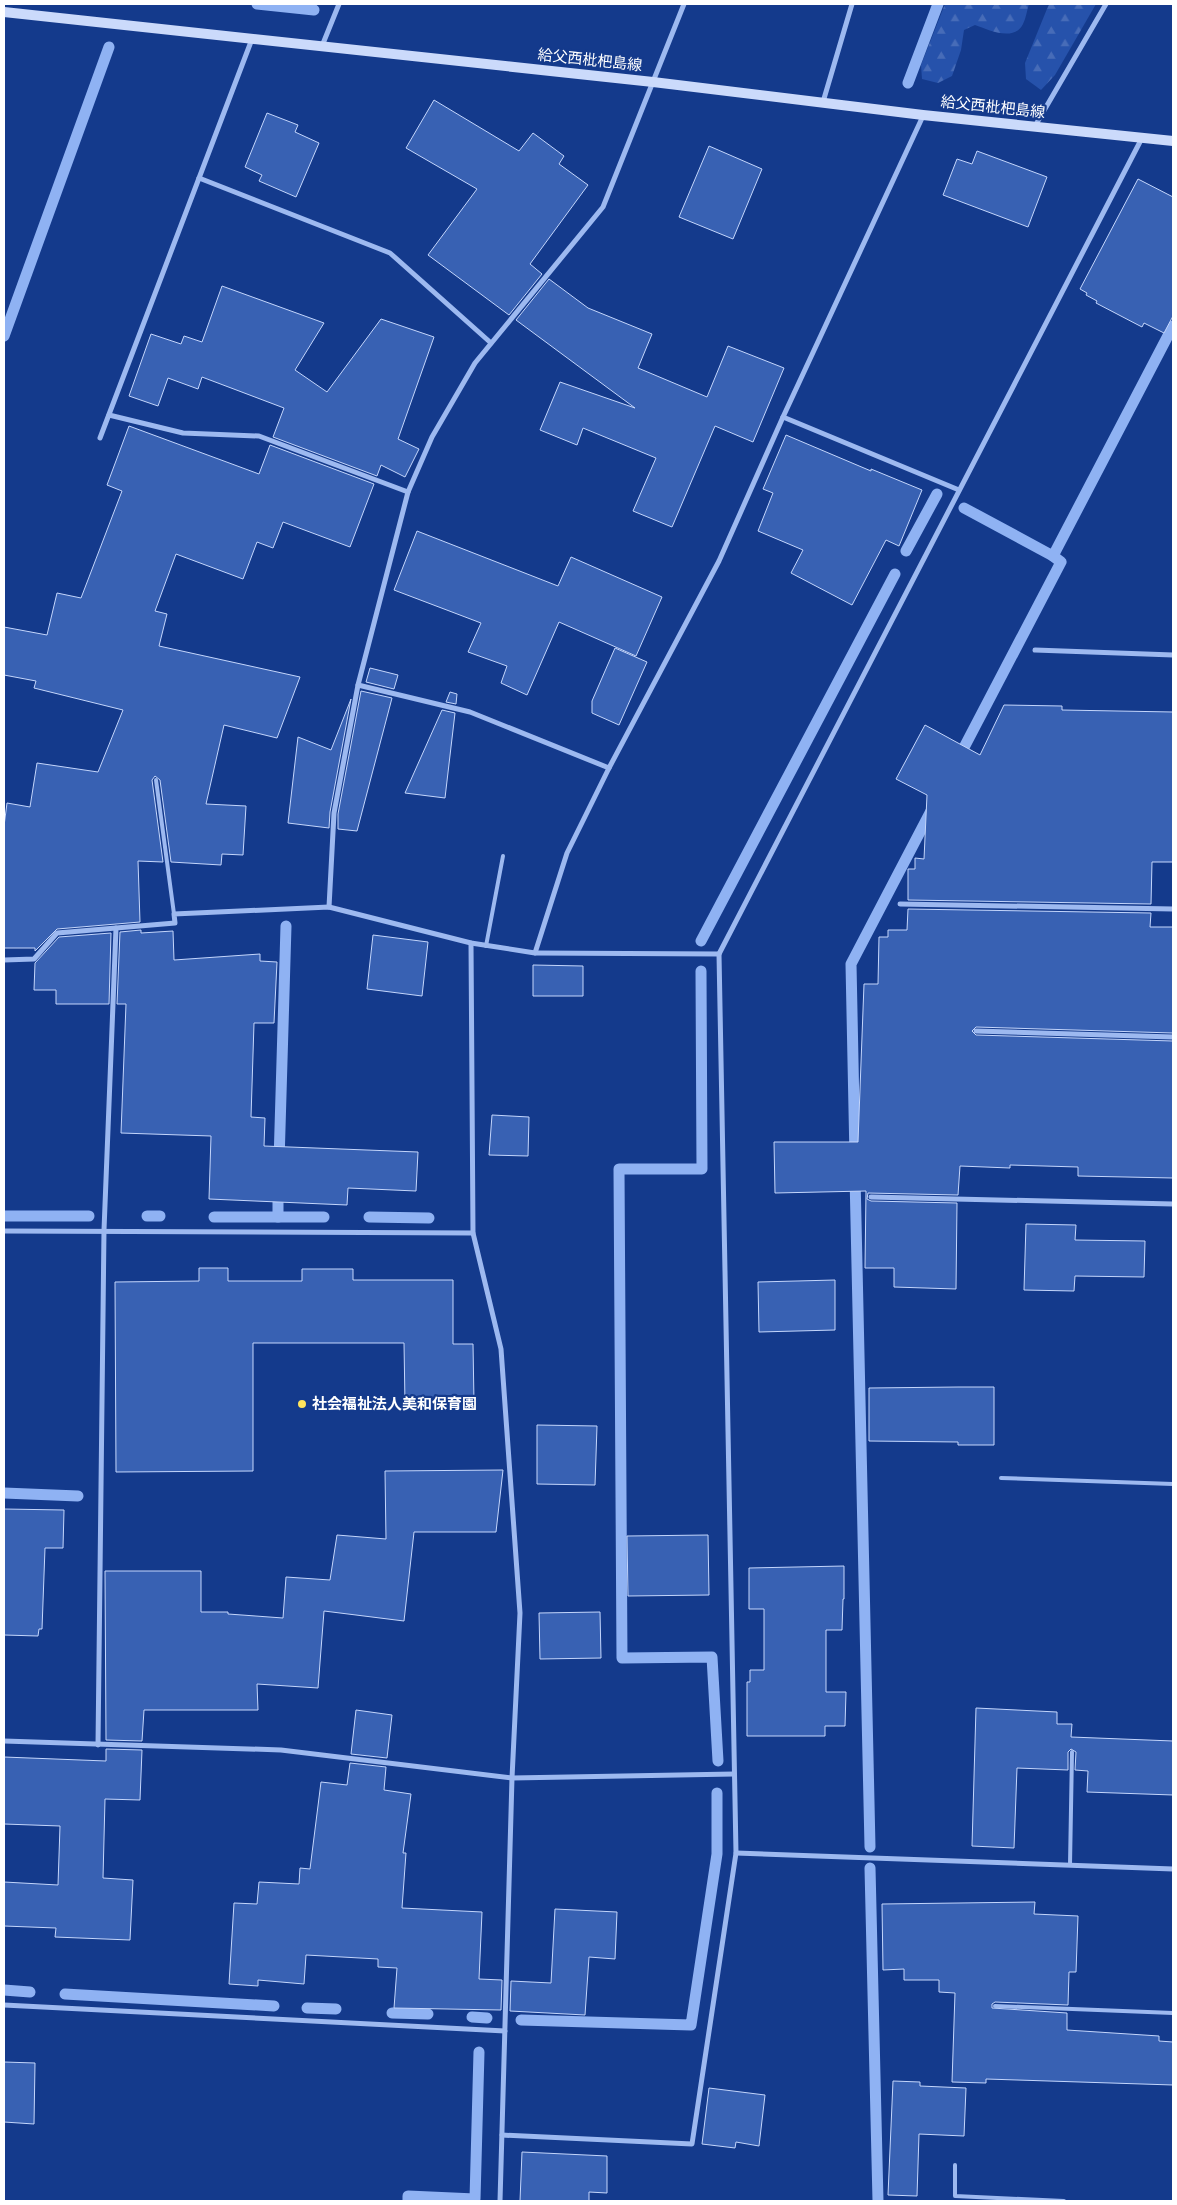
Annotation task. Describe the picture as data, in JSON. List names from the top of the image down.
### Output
{
  "streets": {
    "main road": ["給父西枇杷島線"]
  },
  "places": ["社会福祉法人美和保育園"]
}
